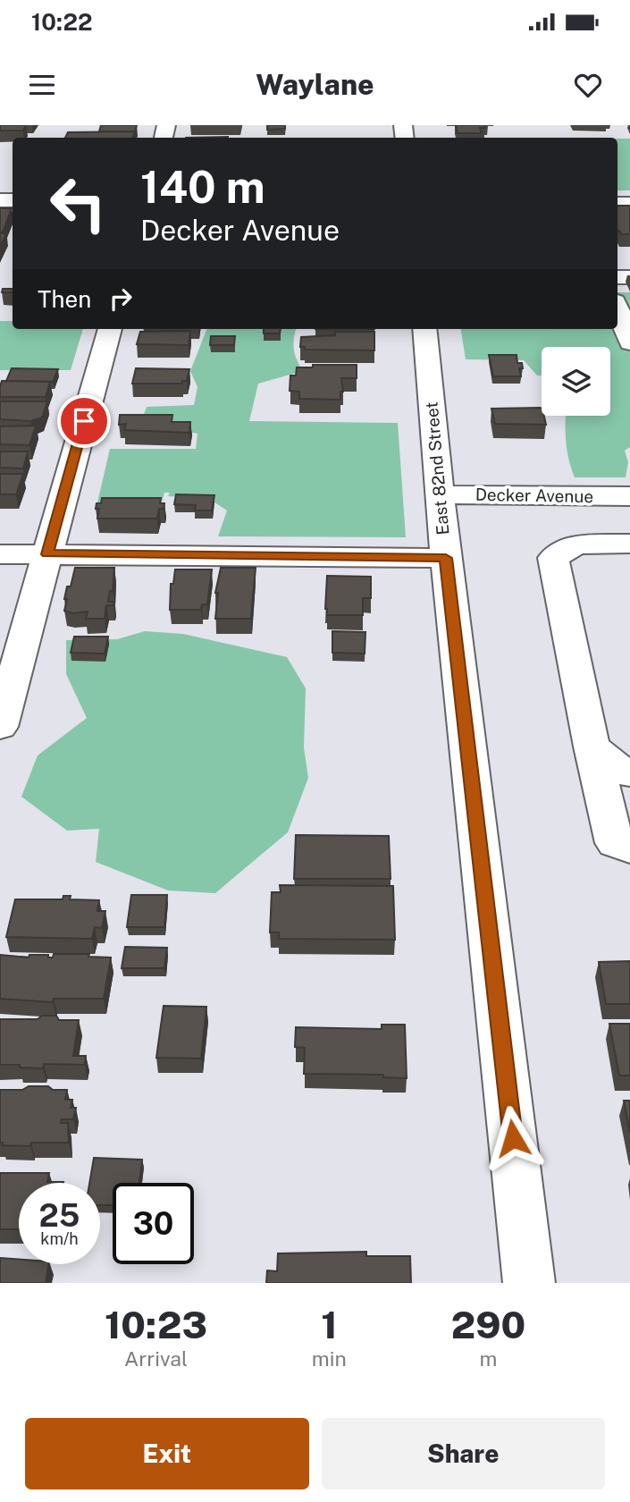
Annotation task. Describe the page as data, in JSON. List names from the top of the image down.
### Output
{
  "streets": {
    "street": ["East 82nd Street", "Decker Avenue"]
  },
  "crossings": [
    ["East 82nd Street", "Decker Avenue"]
  ],
  "page": {
    "status": "10:22",
    "header": "Waylane",
    "turn": ["140 m", "Decker Avenue"],
    "then": "Then",
    "speed": "25 km/h",
    "limit": "30",
    "eta": [
      "10:23",
      "Arrival",
      "1",
      "min",
      "290",
      "m"
    ],
    "buttons": ["Exit", "Share"]
  }
}
